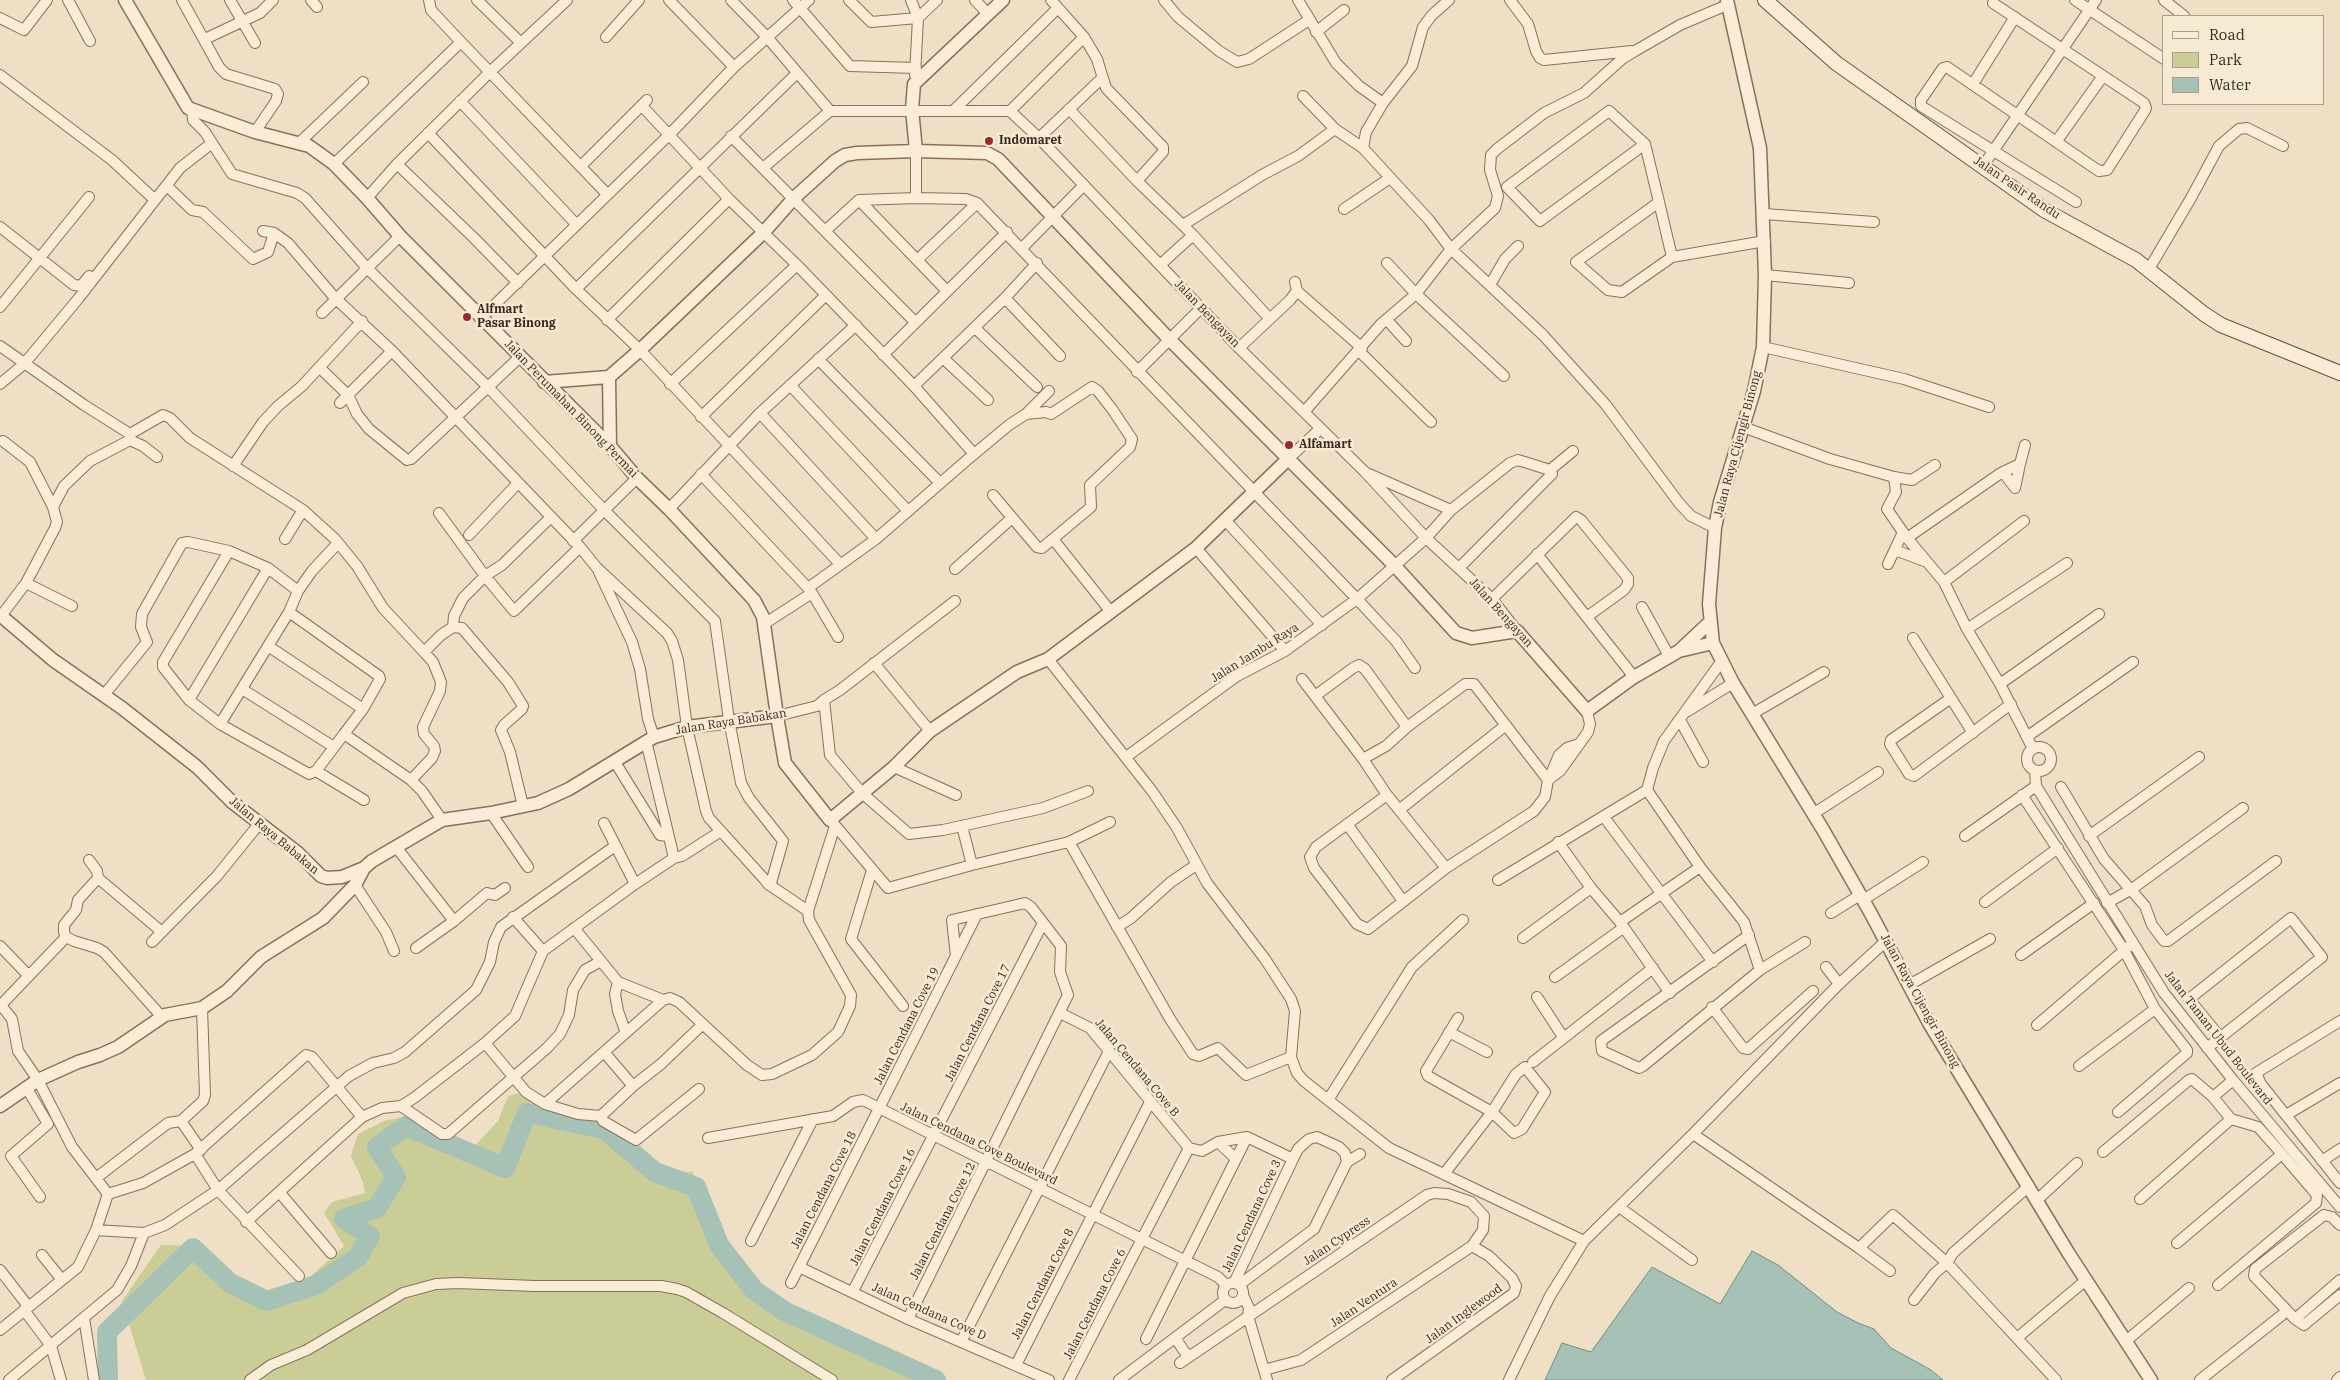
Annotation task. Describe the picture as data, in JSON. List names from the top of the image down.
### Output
{
  "streets": {
    "main road": ["Jalan Pasir Randu"],
    "street": [
      "Jalan Bengayan",
      "Jalan Perumahan Binong Permai",
      "Jalan Raya Cijengir Binong",
      "Jalan Jambu Raya",
      "Jalan Raya Babakan",
      "Jalan Cendana Cove 17",
      "Jalan Cendana Cove 19",
      "Jalan Taman Ubud Boulevard",
      "Jalan Cendana Cove B",
      "Jalan Cendana Cove Boulevard",
      "Jalan Cendana Cove 18",
      "Jalan Cendana Cove 16",
      "Jalan Cendana Cove 3",
      "Jalan Cendana Cove 12",
      "Jalan Cypress",
      "Jalan Cendana Cove 8",
      "Jalan Ventura",
      "Jalan Cendana Cove 6",
      "Jalan Cendana Cove D",
      "Jalan Inglewood"
    ]
  },
  "crossings": [
    ["Jalan Bengayan", "Jalan Jambu Raya"],
    ["Jalan Perumahan Binong Permai", "Jalan Raya Babakan"],
    ["Jalan Cendana Cove 17", "Jalan Cendana Cove Boulevard"],
    ["Jalan Cendana Cove 17", "Jalan Cendana Cove 16"],
    ["Jalan Cendana Cove 17", "Jalan Cendana Cove 12"],
    ["Jalan Cendana Cove 19", "Jalan Cendana Cove Boulevard"],
    ["Jalan Cendana Cove 19", "Jalan Cendana Cove 18"],
    ["Jalan Cendana Cove 19", "Jalan Cendana Cove 12"],
    ["Jalan Cendana Cove B", "Jalan Cendana Cove 12"],
    ["Jalan Cendana Cove B", "Jalan Cendana Cove 8"],
    ["Jalan Cendana Cove B", "Jalan Cendana Cove 6"],
    ["Jalan Cendana Cove Boulevard", "Jalan Cendana Cove 18"],
    ["Jalan Cendana Cove Boulevard", "Jalan Cendana Cove 16"],
    ["Jalan Cendana Cove Boulevard", "Jalan Cendana Cove 3"],
    ["Jalan Cendana Cove Boulevard", "Jalan Cendana Cove 12"],
    ["Jalan Cendana Cove Boulevard", "Jalan Cendana Cove 8"],
    ["Jalan Cendana Cove Boulevard", "Jalan Cendana Cove 6"],
    ["Jalan Cendana Cove 18", "Jalan Cendana Cove D"],
    ["Jalan Cendana Cove 16", "Jalan Cendana Cove D"],
    ["Jalan Cendana Cove 12", "Jalan Cendana Cove D"],
    ["Jalan Cypress", "Jalan Ventura"],
    ["Jalan Cypress", "Jalan Inglewood"],
    ["Jalan Cendana Cove 8", "Jalan Cendana Cove D"],
    ["Jalan Ventura", "Jalan Inglewood"]
  ],
  "places": ["Indomaret", "Alfmart Pasar Binong", "Alfamart"],
  "legend": ["Road", "Park", "Water"]
}
